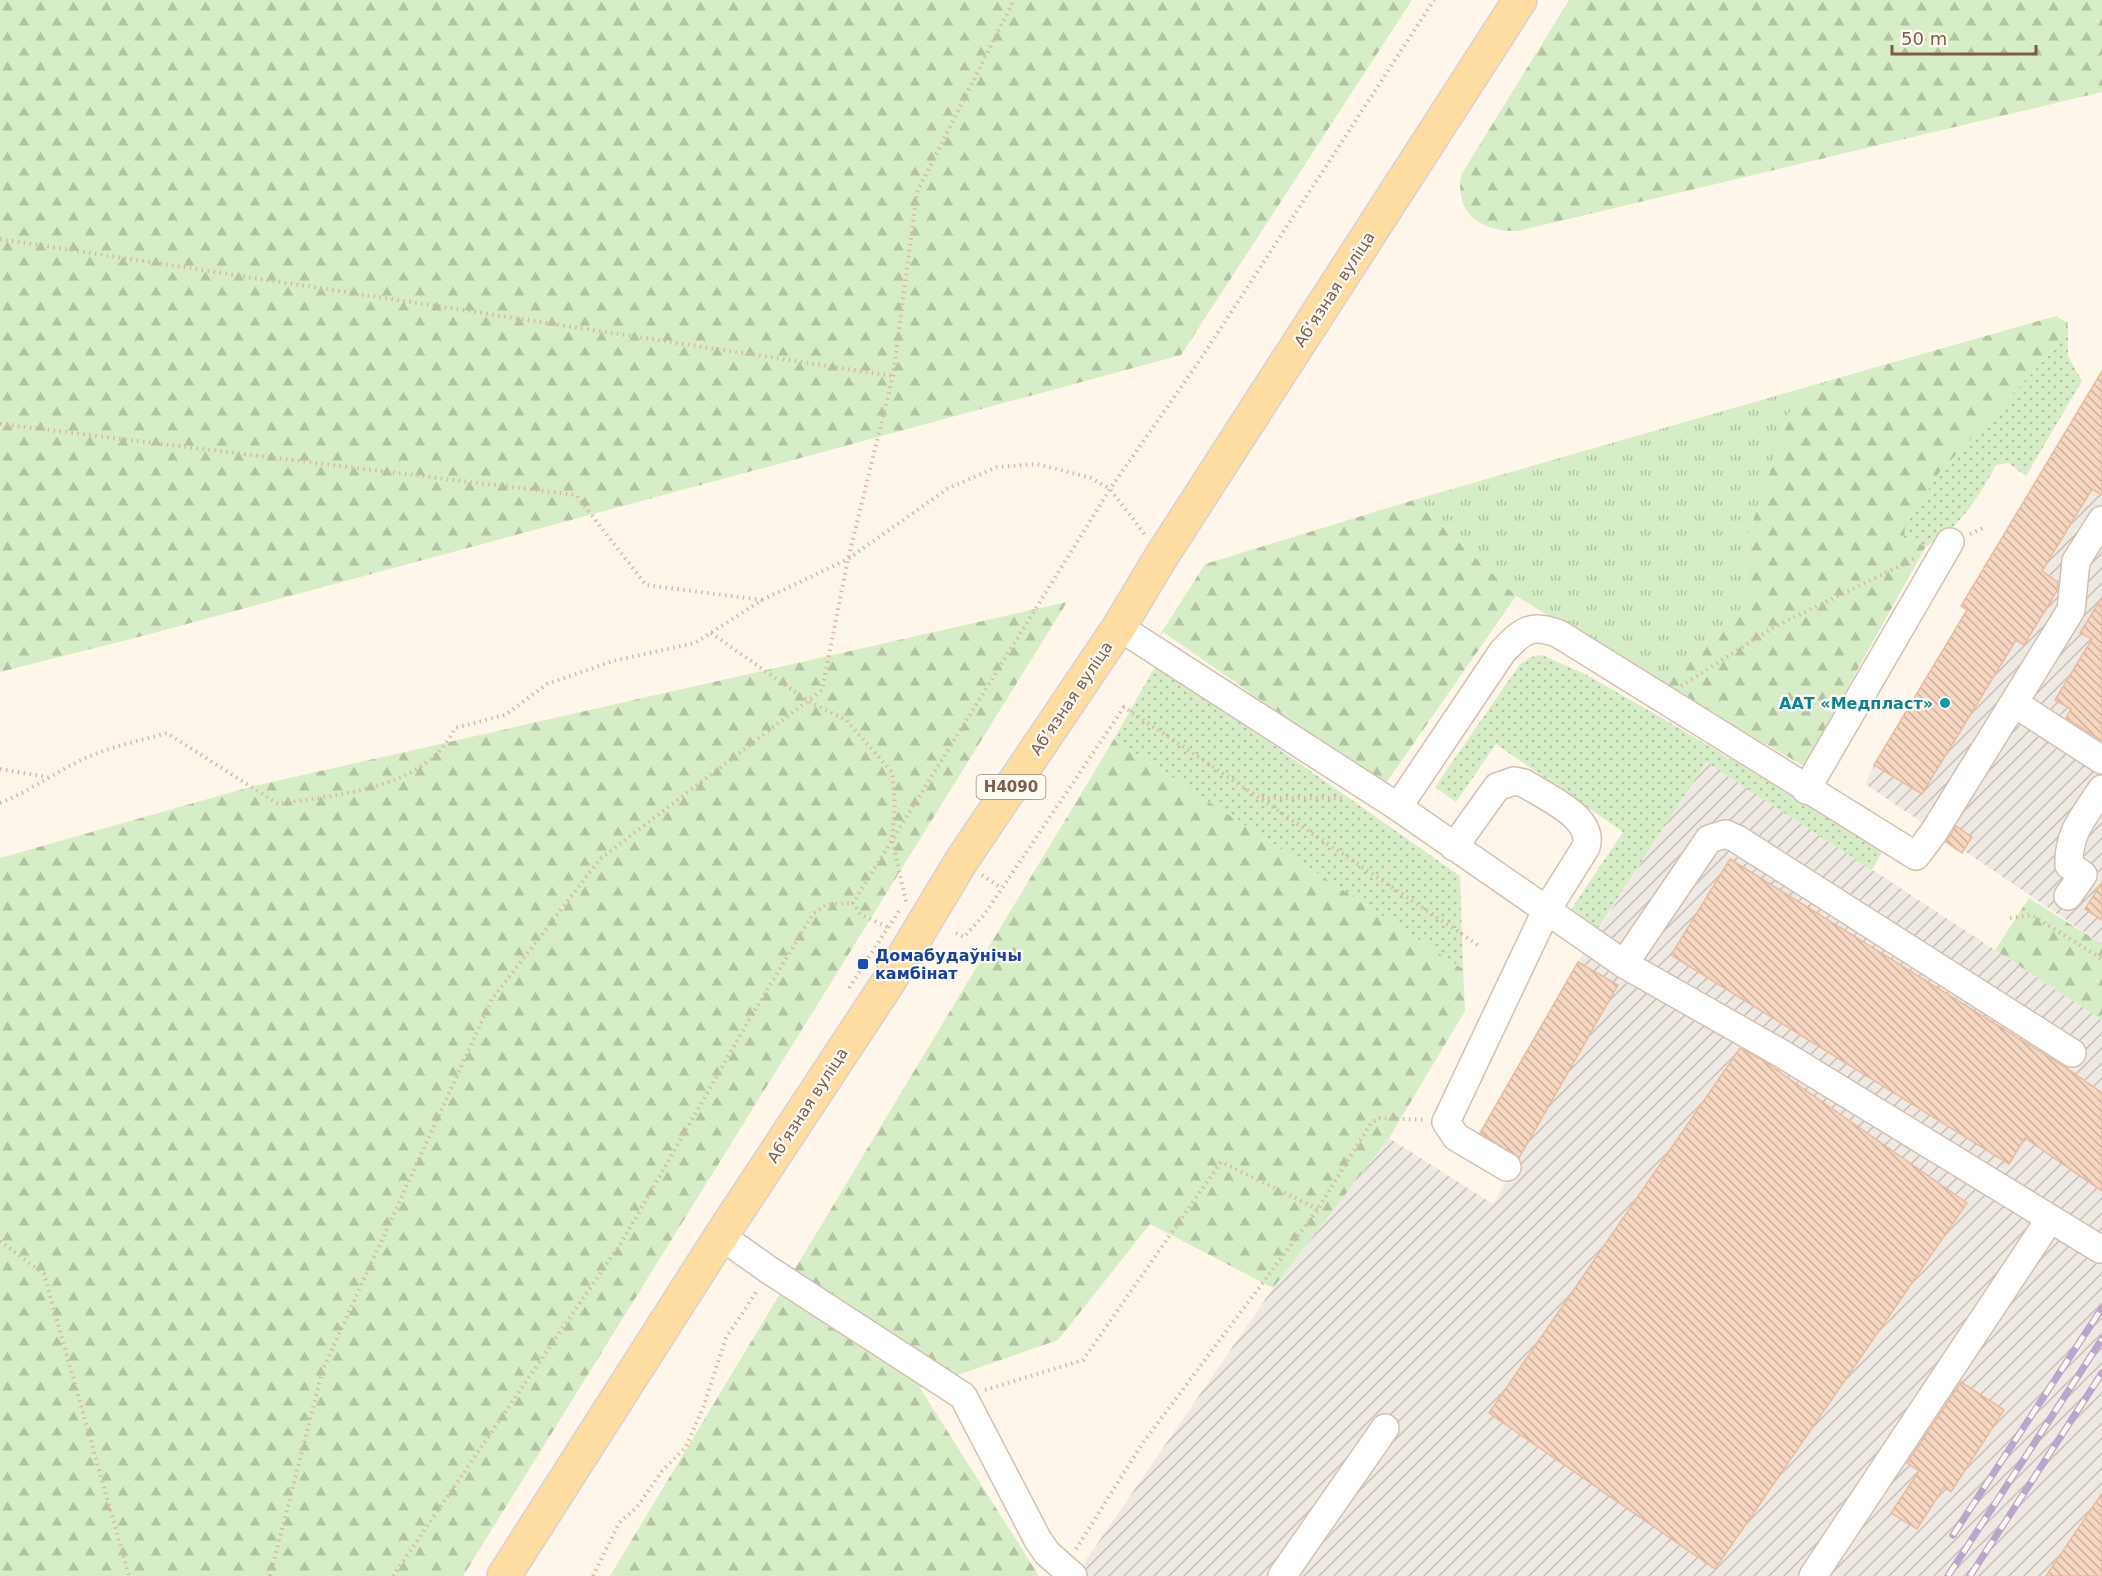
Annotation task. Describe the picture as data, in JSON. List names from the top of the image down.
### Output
{
  "streets": {
    "main road": ["Абʼязная вуліца", "Н4090"]
  },
  "places": {
    "other": ["ААТ «Медпласт»"],
    "transit": ["Домабудаўнічы камбінат"]
  },
  "scale_bar": "50 m"
}
